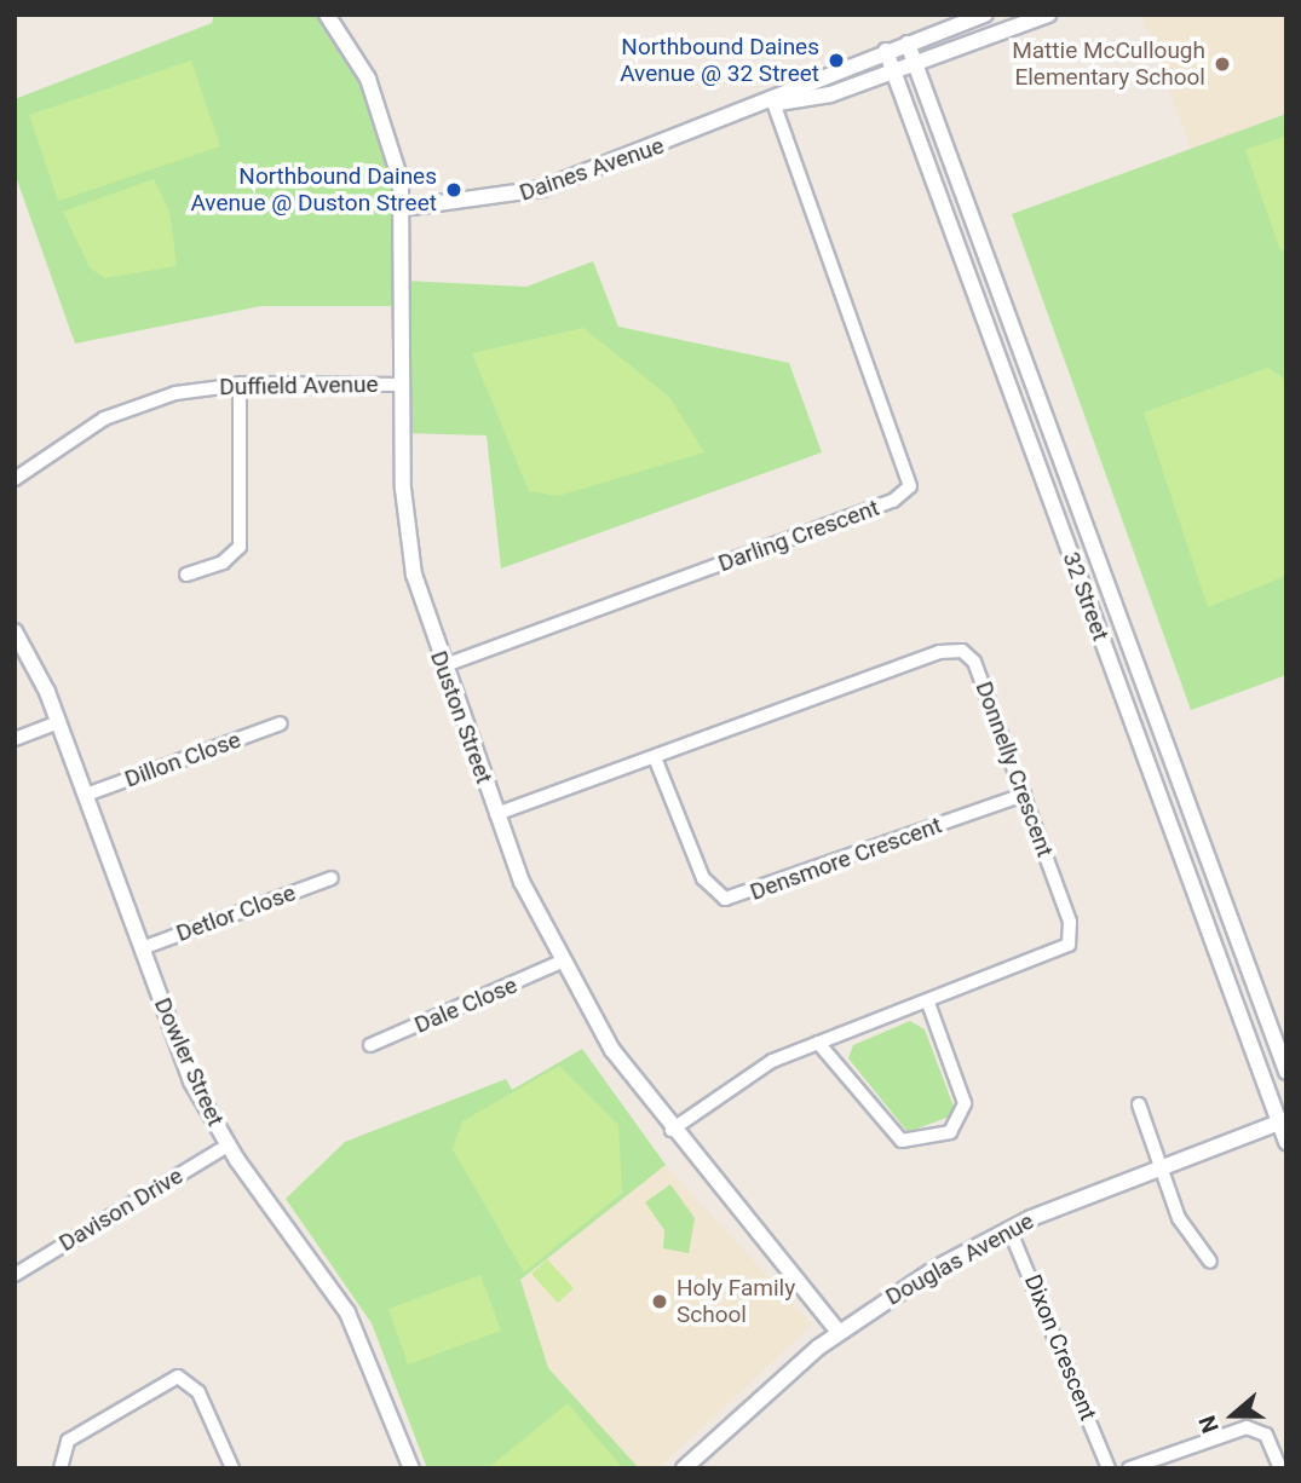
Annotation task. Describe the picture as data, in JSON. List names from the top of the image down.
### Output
{
  "streets": {
    "street": [
      "Daines Avenue",
      "Duffield Avenue",
      "Darling Crescent",
      "32 Street",
      "Duston Street",
      "Dillon Close",
      "Donnelly Crescent",
      "Densmore Crescent",
      "Detlor Close",
      "Dale Close",
      "Dowler Street",
      "Davison Drive",
      "Douglas Avenue",
      "Dixon Crescent"
    ]
  },
  "crossings": [
    ["Daines Avenue", "Darling Crescent"],
    ["Daines Avenue", "32 Street"],
    ["Daines Avenue", "Duston Street"],
    ["Duffield Avenue", "Duston Street"],
    ["Darling Crescent", "Duston Street"],
    ["32 Street", "Douglas Avenue"],
    ["Duston Street", "Donnelly Crescent"],
    ["Duston Street", "Dale Close"],
    ["Duston Street", "Douglas Avenue"],
    ["Dillon Close", "Dowler Street"],
    ["Donnelly Crescent", "Densmore Crescent"],
    ["Detlor Close", "Dowler Street"],
    ["Dowler Street", "Davison Drive"],
    ["Douglas Avenue", "Dixon Crescent"]
  ],
  "places": [
    "Northbound Daines Avenue @ 32 Street",
    "Mattie McCullough Elementary School",
    "Northbound Daines Avenue @ Duston Street",
    "Holy Family School"
  ],
  "north": "left"
}
